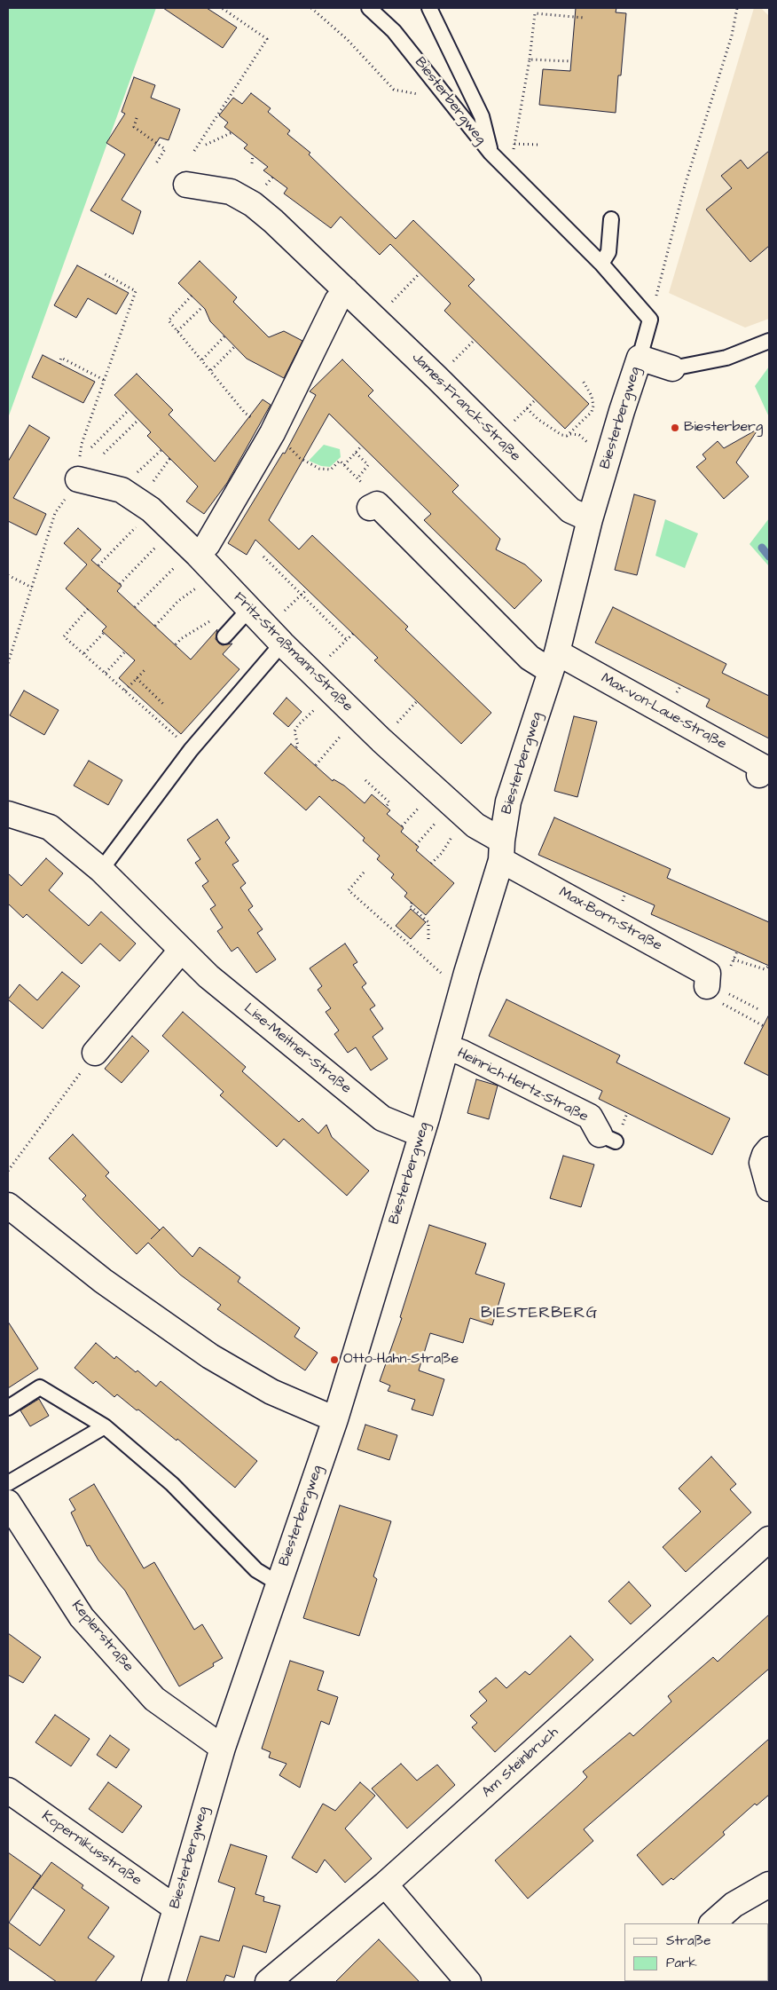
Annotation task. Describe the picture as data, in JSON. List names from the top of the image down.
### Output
{
  "streets": {
    "street": [
      "Biesterbergweg",
      "James-Franck-Straße",
      "Fritz-Straßmann-Straße",
      "Max-von-Laue-Straße",
      "Max-Born-Straße",
      "Lise-Meitner-Straße",
      "Heinrich-Hertz-Straße",
      "Keplerstraße",
      "Am Steinbruch",
      "Kopernikusstraße"
    ]
  },
  "crossings": [
    ["Biesterbergweg", "James-Franck-Straße"],
    ["Biesterbergweg", "Fritz-Straßmann-Straße"],
    ["Biesterbergweg", "Max-von-Laue-Straße"],
    ["Biesterbergweg", "Max-Born-Straße"],
    ["Biesterbergweg", "Lise-Meitner-Straße"],
    ["Biesterbergweg", "Heinrich-Hertz-Straße"],
    ["Biesterbergweg", "Keplerstraße"],
    ["Biesterbergweg", "Kopernikusstraße"],
    ["Fritz-Straßmann-Straße", "Max-Born-Straße"]
  ],
  "districts": ["BIESTERBERG"],
  "places": ["Biesterberg", "Otto-Hahn-Straße"],
  "legend": ["Straße", "Park"]
}
